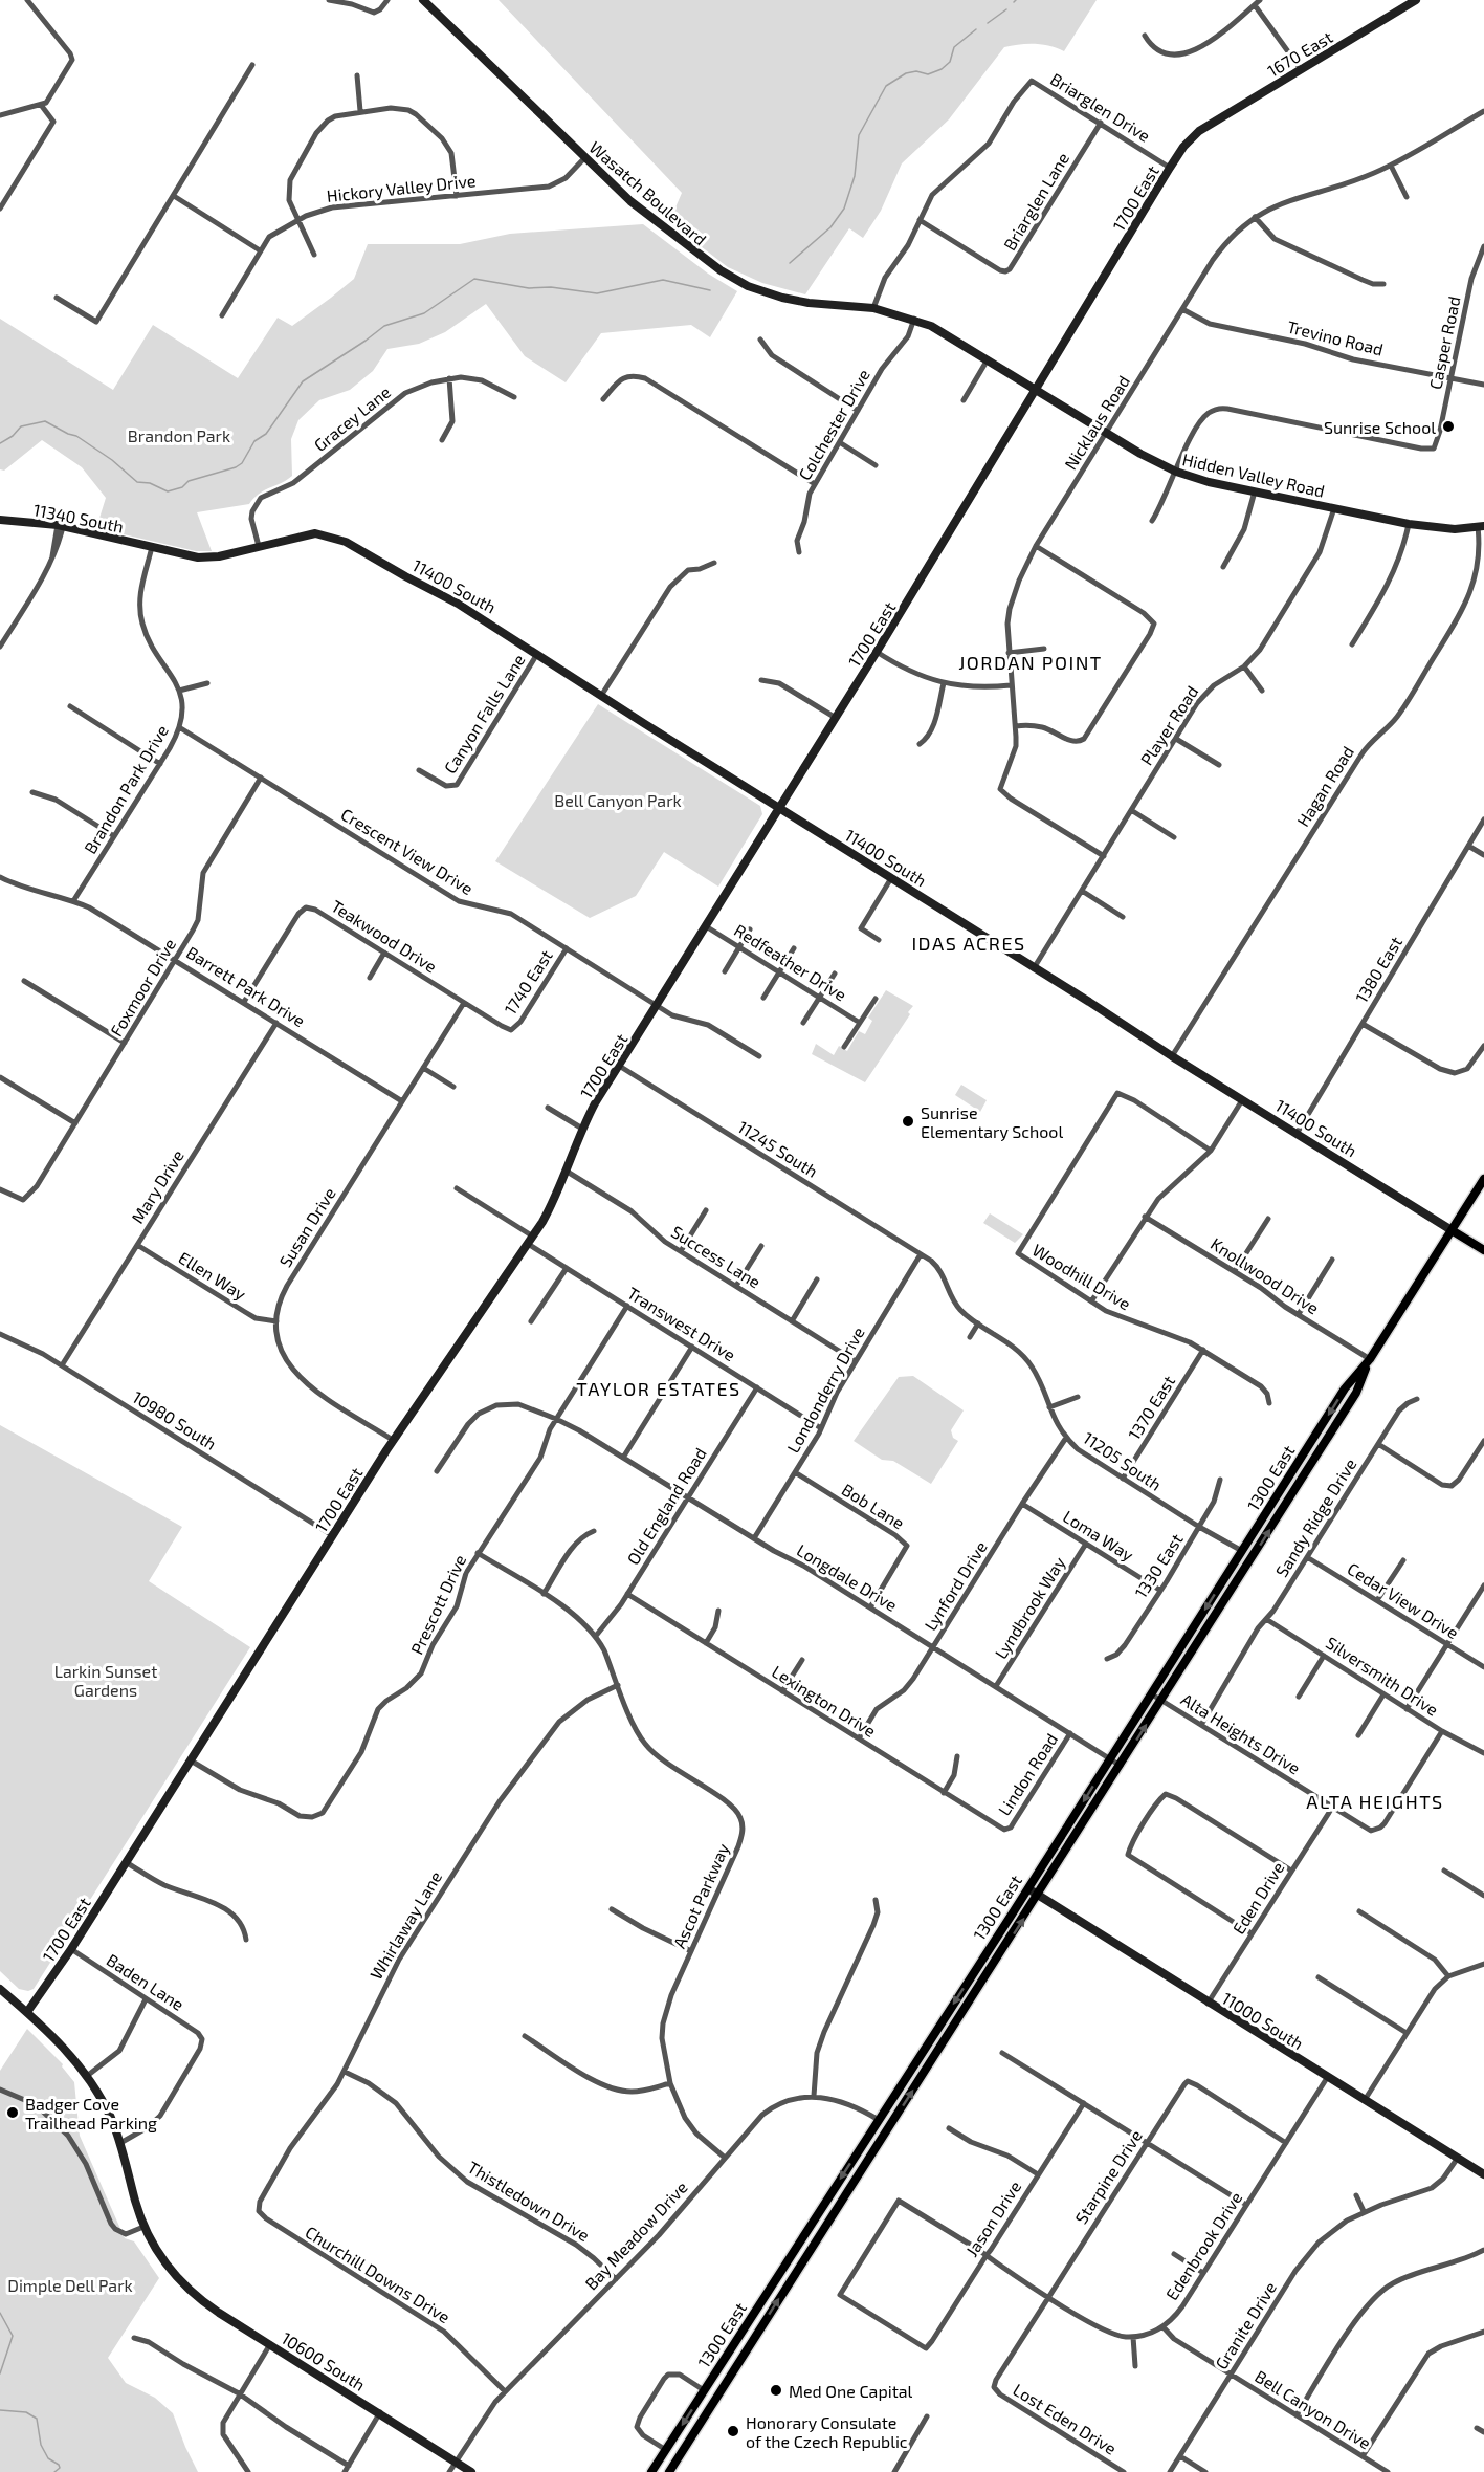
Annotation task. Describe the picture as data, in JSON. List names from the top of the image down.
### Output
{
  "streets": {
    "main road": [
      "1670 East",
      "Wasatch Boulevard",
      "1700 East",
      "Hidden Valley Road",
      "11340 South",
      "11400 South",
      "1300 East",
      "11000 South",
      "10600 South"
    ],
    "street": [
      "Briarglen Drive",
      "Hickory Valley Drive",
      "Briarglen Lane",
      "Trevino Road",
      "Casper Road",
      "Gracey Lane",
      "Nicklaus Road",
      "Colchester Drive",
      "Canyon Falls Lane",
      "Player Road",
      "Hagan Road",
      "Brandon Park Drive",
      "Crescent View Drive",
      "Teakwood Drive",
      "Redfeather Drive",
      "1380 East",
      "1740 East",
      "Barrett Park Drive",
      "Foxmoor Drive",
      "11245 South",
      "Mary Drive",
      "Susan Drive",
      "Success Lane",
      "Ellen Way",
      "Knollwood Drive",
      "Woodhill Drive",
      "Transwest Drive",
      "Londonderry Drive",
      "1370 East",
      "10980 South",
      "11205 South",
      "Old England Road",
      "Bob Lane",
      "Sandy Ridge Drive",
      "Loma Way",
      "1330 East",
      "Longdale Drive",
      "Lynford Drive",
      "Cedar View Drive",
      "Prescott Drive",
      "Lyndbrook Way",
      "Silversmith Drive",
      "Lexington Drive",
      "Alta Heights Drive",
      "Lindon Road",
      "Ascot Parkway",
      "Eden Drive",
      "Whirlaway Lane",
      "Baden Lane",
      "Starpine Drive",
      "Thistledown Drive",
      "Jason Drive",
      "Bay Meadow Drive",
      "Edenbrook Drive",
      "Churchill Downs Drive",
      "Granite Drive",
      "Bell Canyon Drive",
      "Lost Eden Drive"
    ]
  },
  "crossings": [
    ["1670 East", "1700 East"],
    ["Briarglen Drive", "Wasatch Boulevard"],
    ["Briarglen Drive", "1700 East"],
    ["Briarglen Drive", "Briarglen Lane"],
    ["Hickory Valley Drive", "Wasatch Boulevard"],
    ["Wasatch Boulevard", "1700 East"],
    ["Wasatch Boulevard", "Colchester Drive"],
    ["Wasatch Boulevard", "Hidden Valley Road"],
    ["1700 East", "Hidden Valley Road"],
    ["1700 East", "11400 South"],
    ["1700 East", "Crescent View Drive"],
    ["1700 East", "Redfeather Drive"],
    ["1700 East", "11245 South"],
    ["1700 East", "Susan Drive"],
    ["1700 East", "Success Lane"],
    ["1700 East", "Transwest Drive"],
    ["1700 East", "10980 South"],
    ["1700 East", "Prescott Drive"],
    ["1700 East", "Baden Lane"],
    ["1700 East", "10600 South"],
    ["Trevino Road", "Casper Road"],
    ["Trevino Road", "Nicklaus Road"],
    ["Casper Road", "Hidden Valley Road"],
    ["Gracey Lane", "11340 South"],
    ["Gracey Lane", "11400 South"],
    ["Nicklaus Road", "Hidden Valley Road"],
    ["Nicklaus Road", "Player Road"],
    ["Hidden Valley Road", "Player Road"],
    ["Hidden Valley Road", "Hagan Road"],
    ["11340 South", "11400 South"],
    ["11340 South", "Brandon Park Drive"],
    ["11400 South", "Canyon Falls Lane"],
    ["11400 South", "Player Road"],
    ["11400 South", "Hagan Road"],
    ["11400 South", "1380 East"],
    ["11400 South", "1300 East"],
    ["Brandon Park Drive", "Crescent View Drive"],
    ["Brandon Park Drive", "Barrett Park Drive"],
    ["Crescent View Drive", "1740 East"],
    ["Crescent View Drive", "Foxmoor Drive"],
    ["Teakwood Drive", "1740 East"],
    ["Teakwood Drive", "Barrett Park Drive"],
    ["Teakwood Drive", "Susan Drive"],
    ["Barrett Park Drive", "Foxmoor Drive"],
    ["Barrett Park Drive", "Mary Drive"],
    ["Barrett Park Drive", "Susan Drive"],
    ["11245 South", "Londonderry Drive"],
    ["11245 South", "11205 South"],
    ["Mary Drive", "Ellen Way"],
    ["Mary Drive", "10980 South"],
    ["Susan Drive", "Ellen Way"],
    ["Success Lane", "Londonderry Drive"],
    ["Knollwood Drive", "1300 East"],
    ["Woodhill Drive", "1370 East"],
    ["Transwest Drive", "Londonderry Drive"],
    ["Transwest Drive", "Old England Road"],
    ["Transwest Drive", "Prescott Drive"],
    ["Londonderry Drive", "11205 South"],
    ["Londonderry Drive", "Bob Lane"],
    ["Londonderry Drive", "Longdale Drive"],
    ["1370 East", "11205 South"],
    ["11205 South", "1300 East"],
    ["11205 South", "1330 East"],
    ["11205 South", "Lynford Drive"],
    ["1300 East", "Longdale Drive"],
    ["1300 East", "Alta Heights Drive"],
    ["1300 East", "11000 South"],
    ["1300 East", "Bay Meadow Drive"],
    ["Old England Road", "Longdale Drive"],
    ["Old England Road", "Lexington Drive"],
    ["Old England Road", "Ascot Parkway"],
    ["Bob Lane", "Longdale Drive"],
    ["Sandy Ridge Drive", "Cedar View Drive"],
    ["Sandy Ridge Drive", "Silversmith Drive"],
    ["Sandy Ridge Drive", "Alta Heights Drive"],
    ["Loma Way", "1330 East"],
    ["Loma Way", "Lynford Drive"],
    ["Loma Way", "Lyndbrook Way"],
    ["Longdale Drive", "Lynford Drive"],
    ["Longdale Drive", "Prescott Drive"],
    ["Longdale Drive", "Lyndbrook Way"],
    ["Longdale Drive", "Lindon Road"],
    ["Lynford Drive", "Lexington Drive"],
    ["Prescott Drive", "Ascot Parkway"],
    ["Silversmith Drive", "Alta Heights Drive"],
    ["Lexington Drive", "Lindon Road"],
    ["Alta Heights Drive", "Eden Drive"],
    ["Ascot Parkway", "Whirlaway Lane"],
    ["Ascot Parkway", "Bay Meadow Drive"],
    ["Eden Drive", "11000 South"],
    ["Whirlaway Lane", "Thistledown Drive"],
    ["Whirlaway Lane", "Churchill Downs Drive"],
    ["Baden Lane", "10600 South"],
    ["11000 South", "Edenbrook Drive"],
    ["11000 South", "Granite Drive"],
    ["Starpine Drive", "Edenbrook Drive"],
    ["Starpine Drive", "Lost Eden Drive"],
    ["Thistledown Drive", "Bay Meadow Drive"],
    ["Bay Meadow Drive", "Churchill Downs Drive"],
    ["Bay Meadow Drive", "10600 South"],
    ["Edenbrook Drive", "Bell Canyon Drive"],
    ["Granite Drive", "Bell Canyon Drive"]
  ],
  "districts": [
    "JORDAN POINT",
    "IDAS ACRES",
    "TAYLOR ESTATES",
    "ALTA HEIGHTS"
  ],
  "parks": [
    "Brandon Park",
    "Bell Canyon Park",
    "Larkin Sunset Gardens",
    "Dimple Dell Park"
  ],
  "places": [
    "Sunrise School",
    "Sunrise Elementary School",
    "Badger Cove Trailhead Parking",
    "Med One Capital",
    "Honorary Consulate of the Czech Republic"
  ]
}
